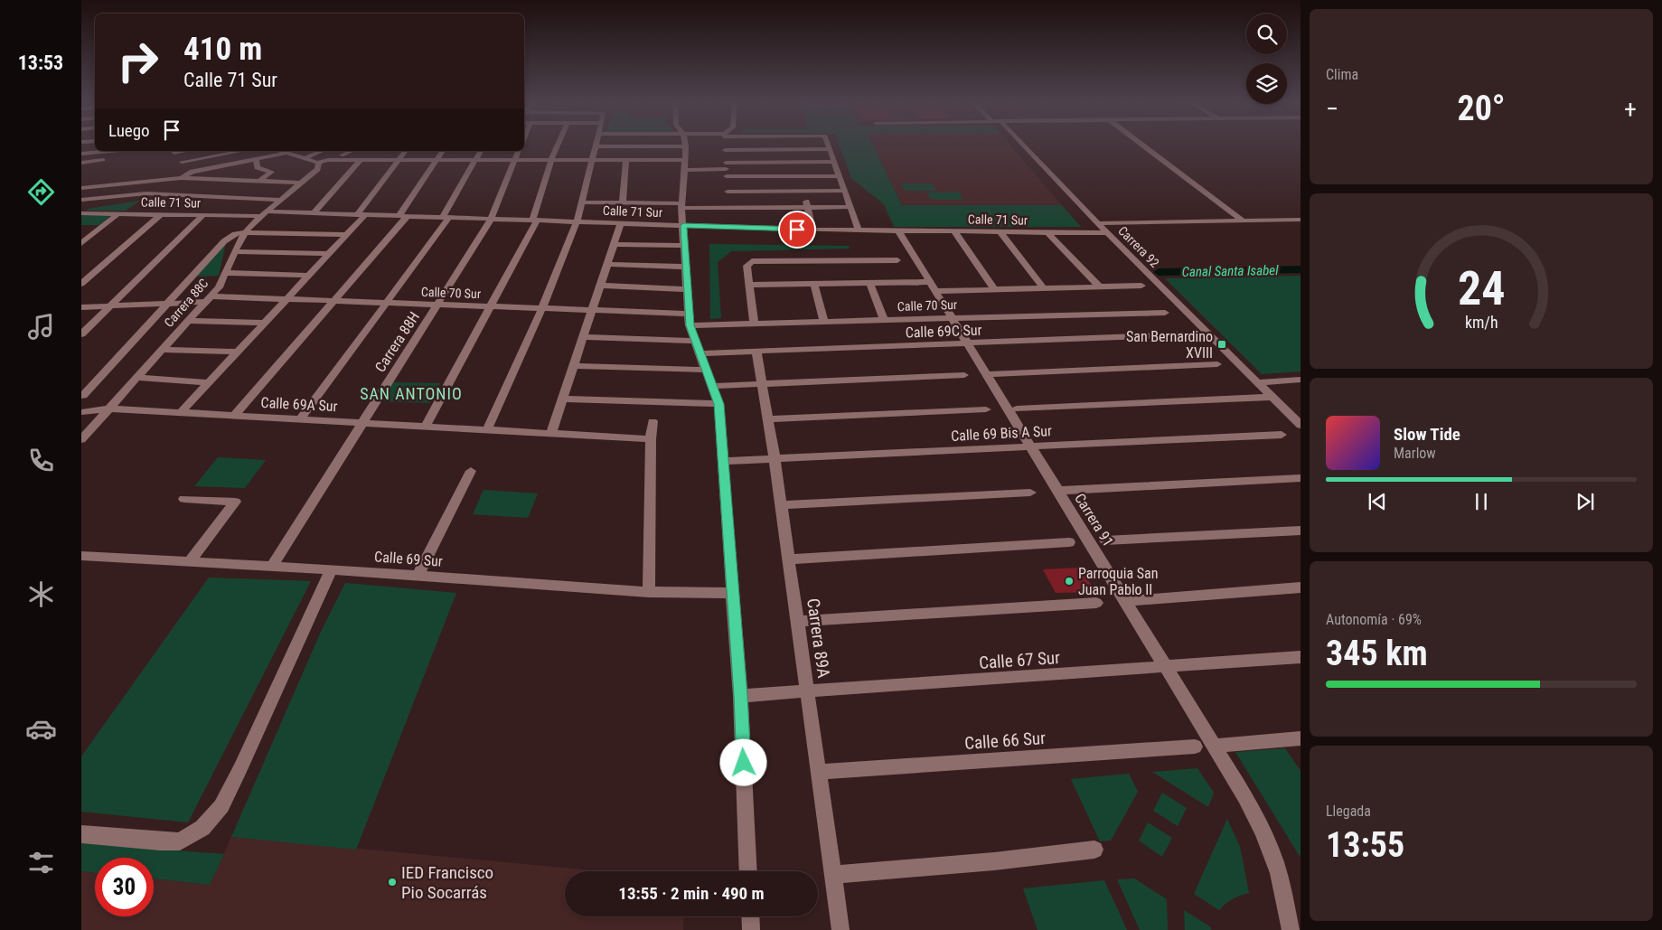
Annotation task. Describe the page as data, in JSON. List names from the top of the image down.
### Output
{
  "streets": {
    "street": [
      "Calle 71 Sur",
      "Carrera 92",
      "Calle 70 Sur",
      "Carrera 88C",
      "Calle 69C Sur",
      "Carrera 88H",
      "Calle 69A Sur",
      "Calle 69 Bis A Sur",
      "Carrera 91",
      "Calle 69 Sur",
      "Carrera 89A",
      "Calle 67 Sur",
      "Calle 66 Sur"
    ]
  },
  "crossings": [
    ["Calle 71 Sur", "Carrera 92"],
    ["Calle 71 Sur", "Carrera 88C"],
    ["Calle 71 Sur", "Carrera 88H"],
    ["Calle 71 Sur", "Carrera 91"],
    ["Calle 70 Sur", "Carrera 88C"],
    ["Calle 70 Sur", "Carrera 88H"],
    ["Calle 70 Sur", "Carrera 91"],
    ["Carrera 88C", "Calle 69A Sur"],
    ["Calle 69C Sur", "Carrera 91"],
    ["Calle 69C Sur", "Carrera 89A"],
    ["Carrera 88H", "Calle 69A Sur"],
    ["Carrera 88H", "Calle 69 Sur"],
    ["Calle 69 Bis A Sur", "Carrera 91"],
    ["Calle 69 Bis A Sur", "Carrera 89A"],
    ["Carrera 91", "Calle 67 Sur"],
    ["Carrera 89A", "Calle 67 Sur"],
    ["Carrera 89A", "Calle 66 Sur"]
  ],
  "districts": ["SAN ANTONIO"],
  "water": ["Canal Santa Isabel"],
  "places": {
    "transit": ["San Bernardino XVIII"],
    "other": ["Parroquia San Juan Pablo II", "IED Francisco Pio Socarrás"]
  },
  "page": {
    "tabs": "13:53",
    "tile": [
      "Clima",
      ["Autonomía · 69%", "345 km"],
      ["Llegada", "13:55"]
    ],
    "turn": ["410 m", "Calle 71 Sur"],
    "heat": ["−", "20°", "+"],
    "then": "Luego",
    "song": ["Slow Tide", "Marlow"],
    "limit": "30",
    "trip": "13:55 · 2 min · 490 m",
    "gauge": ["24", "km/h"]
  }
}
